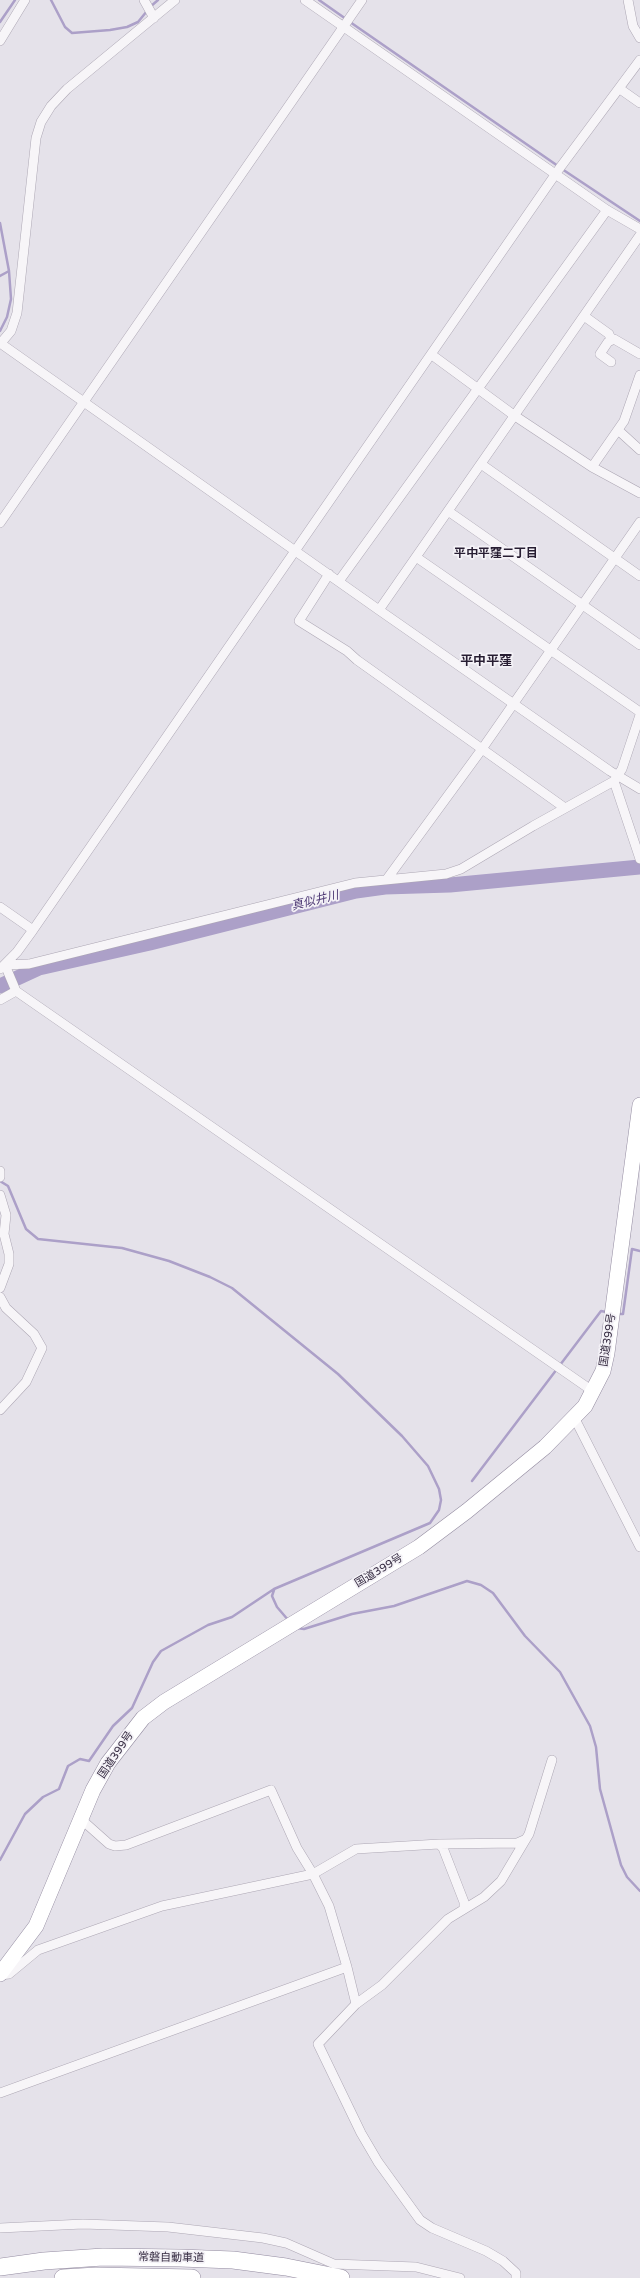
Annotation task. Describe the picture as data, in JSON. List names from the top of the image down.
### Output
{
  "streets": {
    "highway": ["国道399号", "常磐自動車道"]
  },
  "districts": ["平中平窪二丁目", "平中平窪"],
  "water": ["真似井川"]
}
